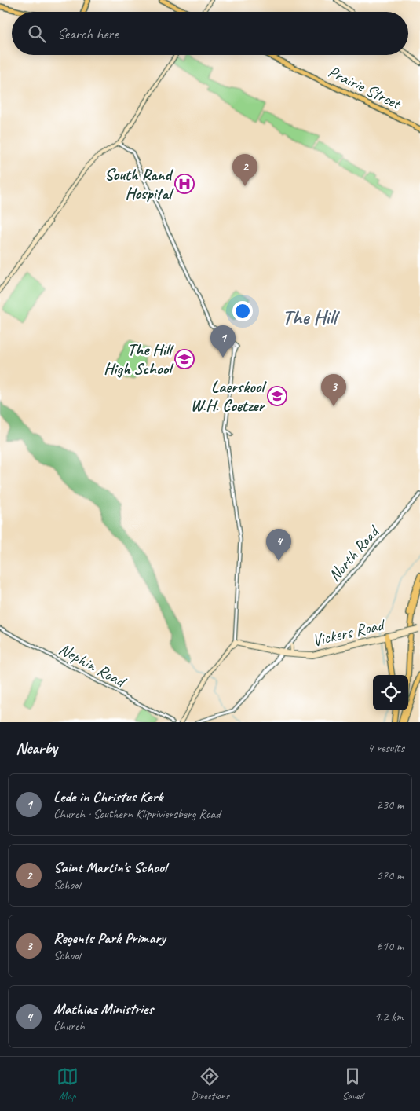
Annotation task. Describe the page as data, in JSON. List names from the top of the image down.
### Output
{
  "streets": {
    "main road": ["Prairie Street", "Vickers Road"],
    "street": ["North Road", "Nephin Road"]
  },
  "crossings": [
    ["North Road", "Vickers Road"]
  ],
  "districts": ["The Hill"],
  "places": {
    "hospital": ["South Rand Hospital"],
    "school or university": ["The Hill High School", "Laerskool W.H. Coetzer"]
  },
  "page": {
    "search": "Search here",
    "pins": [
      "2",
      "1",
      "3",
      "4"
    ],
    "heading": ["Nearby", "4 results"],
    "list": [
      {
        "mark": "1",
        "name": "Lede in Christus Kerk",
        "note": "Church · Southern Klipriviersberg Road",
        "value": "230 m"
      },
      {
        "mark": "2",
        "name": "Saint Martin's School",
        "note": "School",
        "value": "570 m"
      },
      {
        "mark": "3",
        "name": "Regents Park Primary",
        "note": "School",
        "value": "610 m"
      },
      {
        "mark": "4",
        "name": "Mathias Ministries",
        "note": "Church",
        "value": "1.2 km"
      }
    ],
    "nav": ["Map", "Directions", "Saved"]
  }
}
